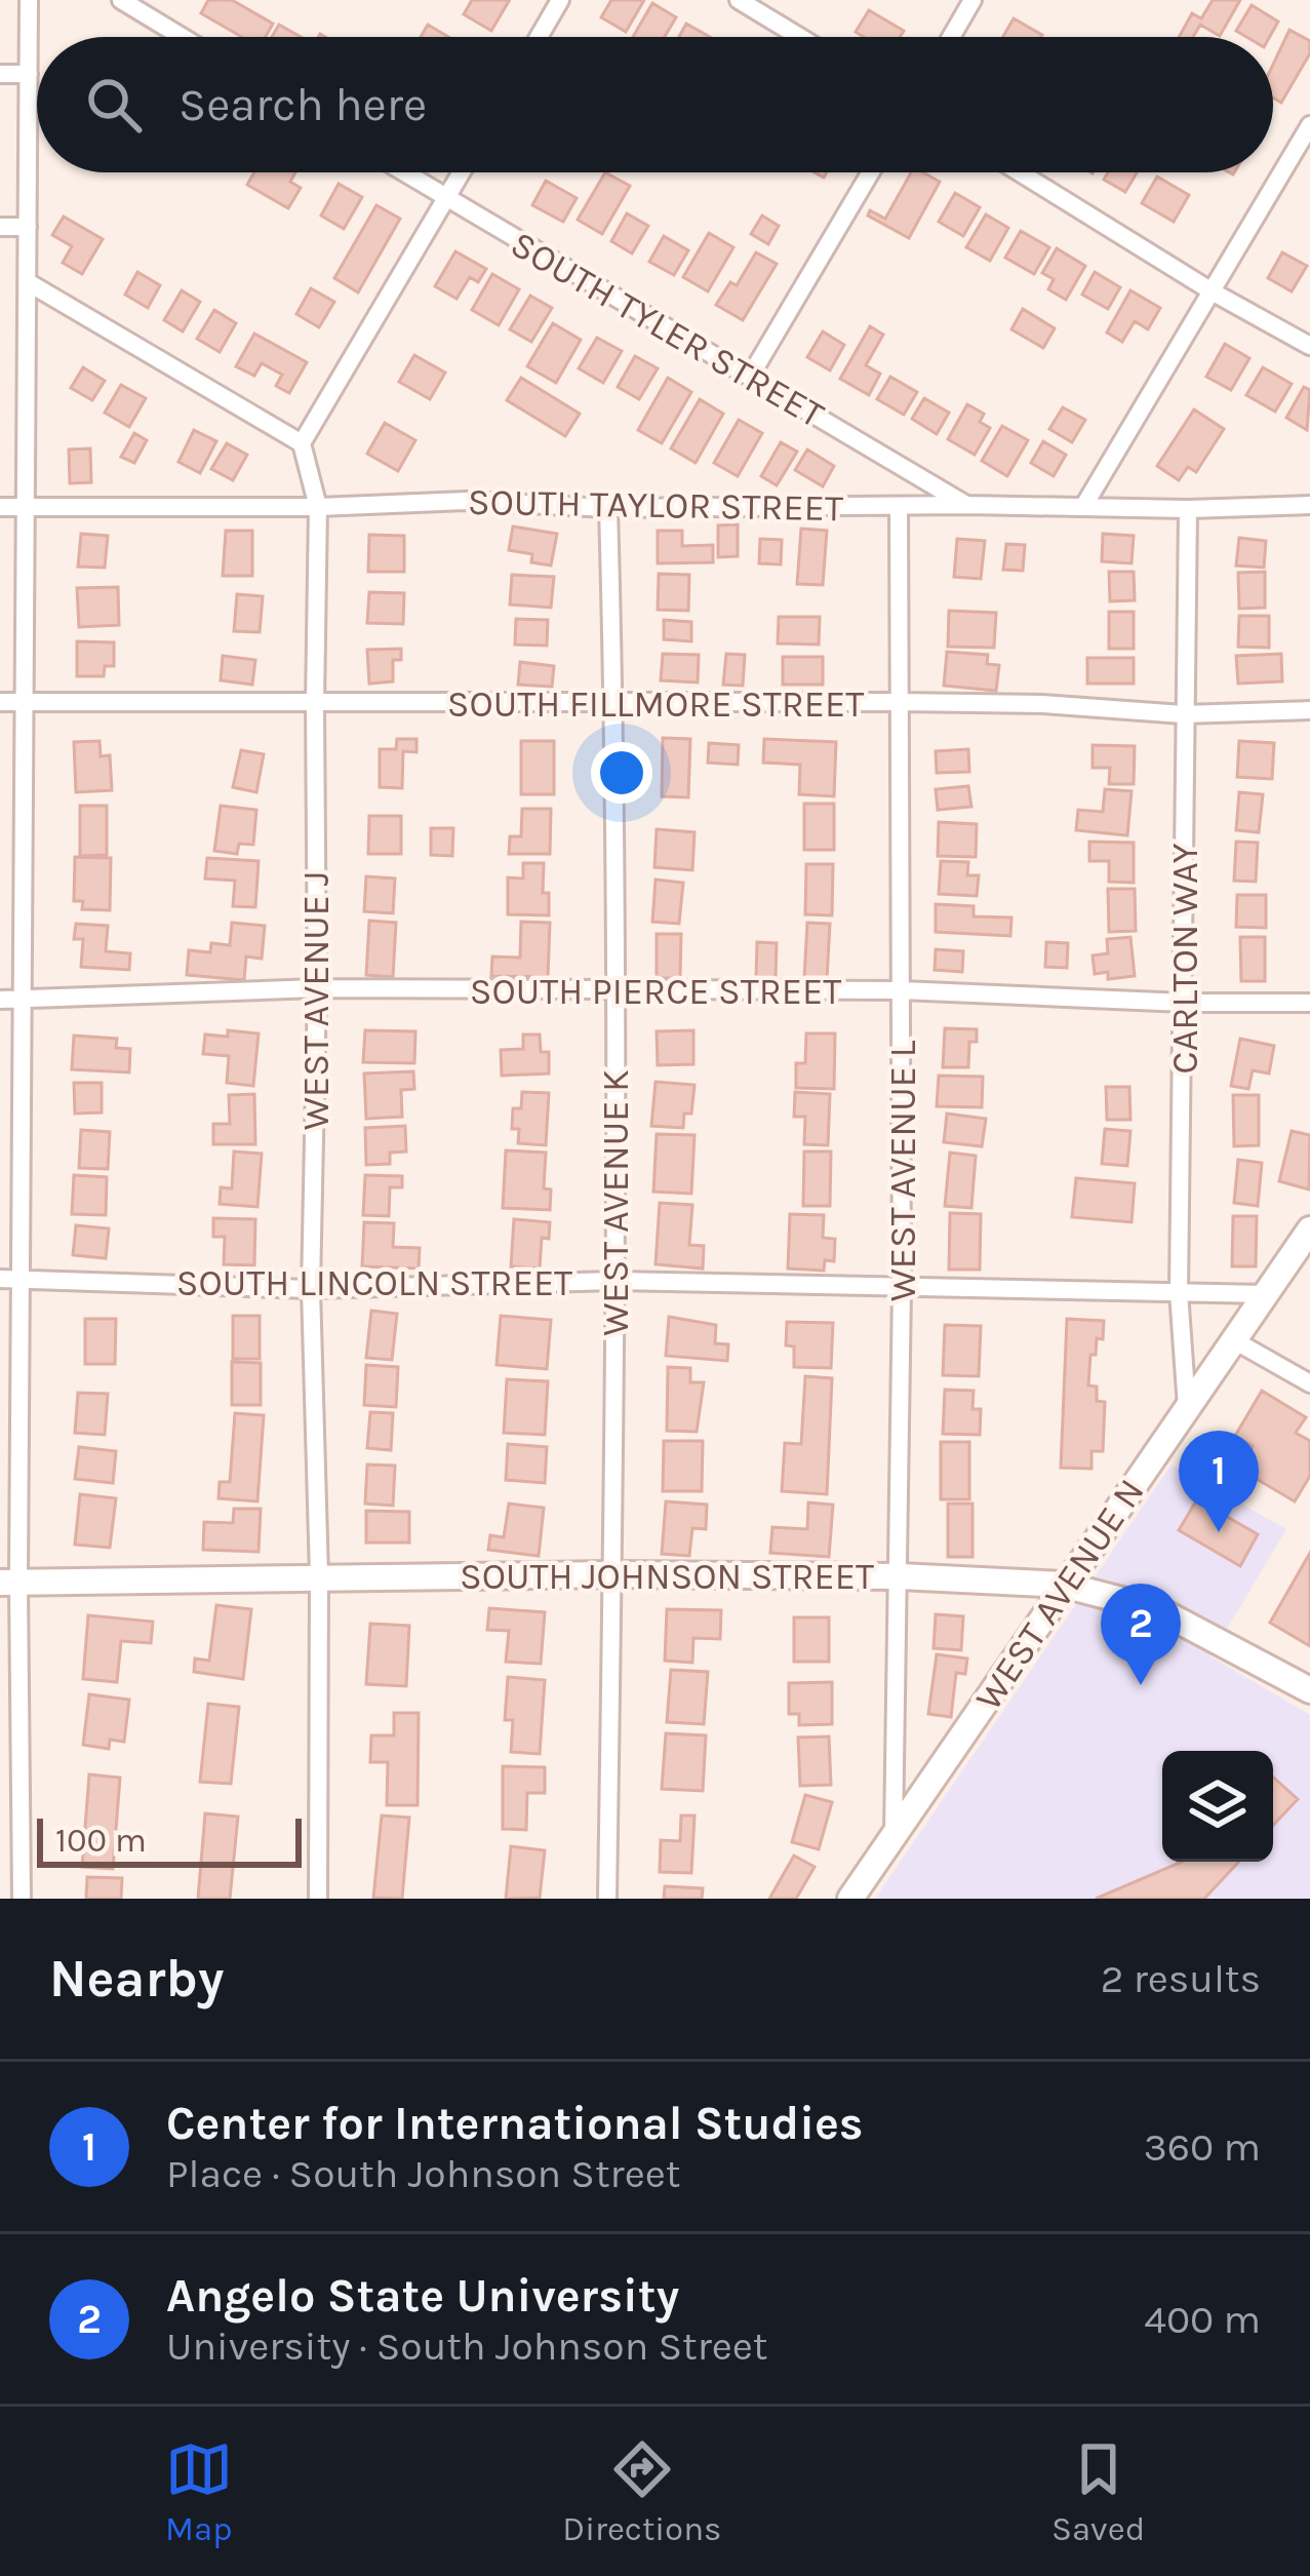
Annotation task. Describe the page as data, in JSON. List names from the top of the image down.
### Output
{
  "streets": {
    "main road": ["SOUTH JOHNSON STREET", "WEST AVENUE N"],
    "street": [
      "SOUTH TYLER STREET",
      "SOUTH TAYLOR STREET",
      "SOUTH FILLMORE STREET",
      "CARLTON WAY",
      "SOUTH PIERCE STREET",
      "WEST AVENUE J",
      "WEST AVENUE L",
      "WEST AVENUE K",
      "SOUTH LINCOLN STREET"
    ]
  },
  "crossings": [
    ["SOUTH TYLER STREET", "SOUTH TAYLOR STREET"],
    ["SOUTH TAYLOR STREET", "CARLTON WAY"],
    ["SOUTH TAYLOR STREET", "WEST AVENUE J"],
    ["SOUTH TAYLOR STREET", "WEST AVENUE L"],
    ["SOUTH TAYLOR STREET", "WEST AVENUE K"],
    ["SOUTH FILLMORE STREET", "CARLTON WAY"],
    ["SOUTH FILLMORE STREET", "WEST AVENUE J"],
    ["SOUTH FILLMORE STREET", "WEST AVENUE L"],
    ["SOUTH FILLMORE STREET", "WEST AVENUE K"],
    ["CARLTON WAY", "SOUTH PIERCE STREET"],
    ["CARLTON WAY", "SOUTH LINCOLN STREET"],
    ["CARLTON WAY", "WEST AVENUE N"],
    ["SOUTH PIERCE STREET", "WEST AVENUE J"],
    ["SOUTH PIERCE STREET", "WEST AVENUE L"],
    ["SOUTH PIERCE STREET", "WEST AVENUE K"],
    ["WEST AVENUE J", "SOUTH LINCOLN STREET"],
    ["WEST AVENUE J", "SOUTH JOHNSON STREET"],
    ["WEST AVENUE L", "SOUTH LINCOLN STREET"],
    ["WEST AVENUE L", "SOUTH JOHNSON STREET"],
    ["WEST AVENUE L", "WEST AVENUE N"],
    ["WEST AVENUE K", "SOUTH LINCOLN STREET"],
    ["WEST AVENUE K", "SOUTH JOHNSON STREET"],
    ["SOUTH LINCOLN STREET", "WEST AVENUE N"],
    ["SOUTH JOHNSON STREET", "WEST AVENUE N"]
  ],
  "scale_bar": "100 m",
  "page": {
    "search": "Search here",
    "pins": ["1", "2"],
    "scale": "100 m",
    "heading": ["Nearby", "2 results"],
    "list": [
      {
        "mark": "1",
        "name": "Center for International Studies",
        "note": "Place · South Johnson Street",
        "value": "360 m"
      },
      {
        "mark": "2",
        "name": "Angelo State University",
        "note": "University · South Johnson Street",
        "value": "400 m"
      }
    ],
    "nav": ["Map", "Directions", "Saved"]
  }
}
